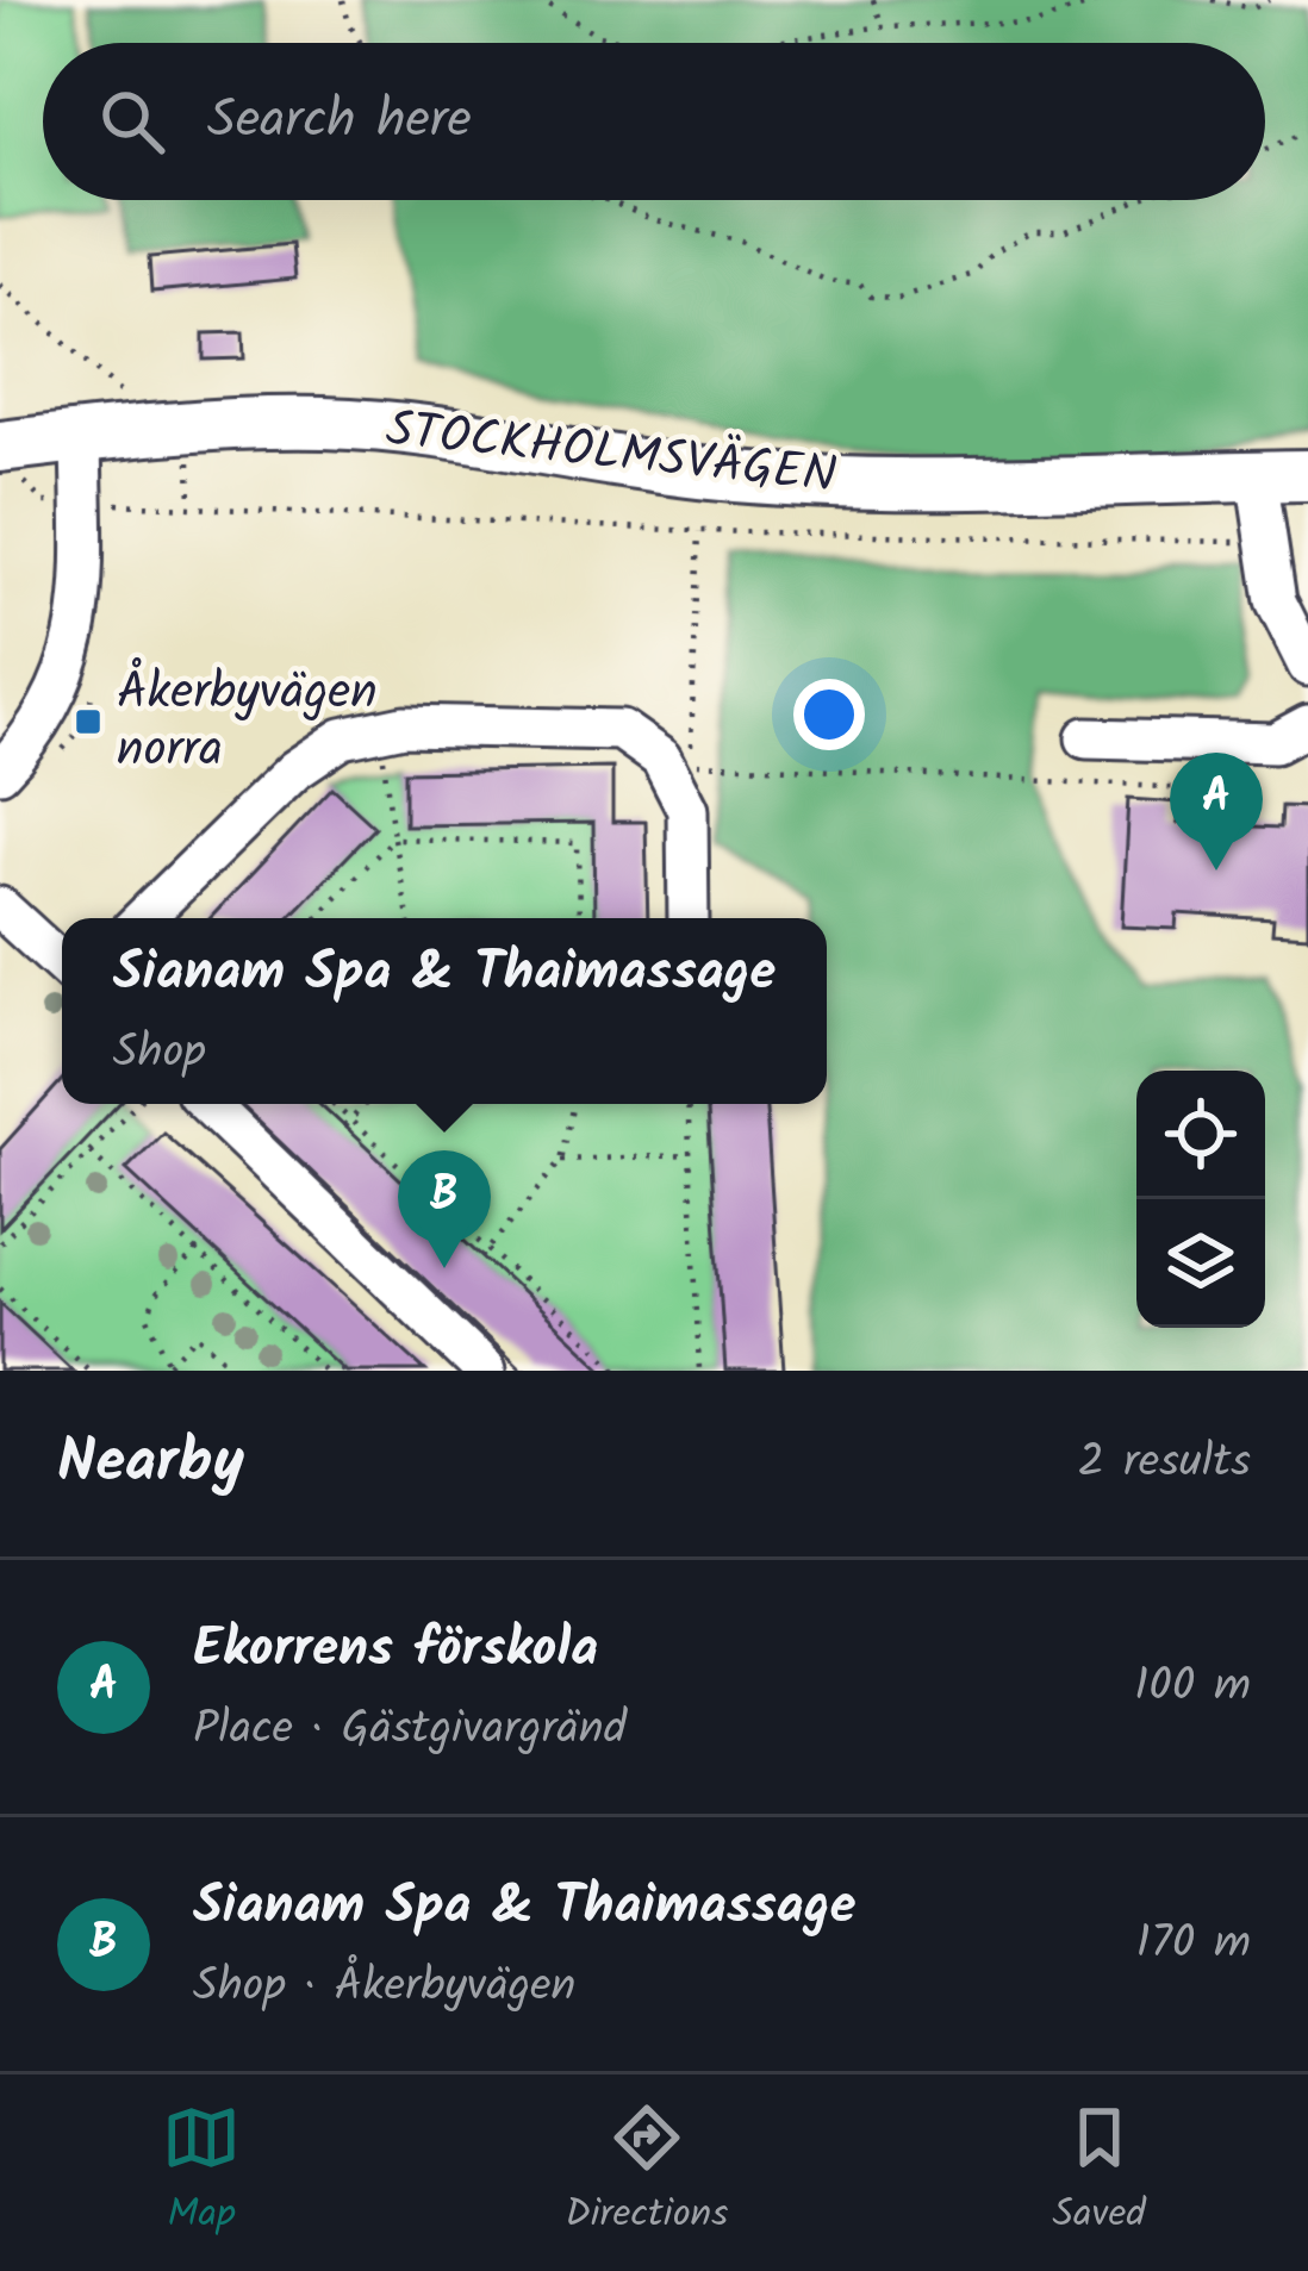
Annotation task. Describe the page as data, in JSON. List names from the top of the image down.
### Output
{
  "streets": {
    "main road": ["STOCKHOLMSVÄGEN"]
  },
  "places": {
    "transit": ["Åkerbyvägen norra"]
  },
  "page": {
    "search": "Search here",
    "pins": ["A", "B"],
    "popup": ["Sianam Spa & Thaimassage", "Shop"],
    "heading": ["Nearby", "2 results"],
    "list": [
      {
        "mark": "A",
        "name": "Ekorrens förskola",
        "note": "Place · Gästgivargränd",
        "value": "100 m"
      },
      {
        "mark": "B",
        "name": "Sianam Spa & Thaimassage",
        "note": "Shop · Åkerbyvägen",
        "value": "170 m"
      }
    ],
    "nav": ["Map", "Directions", "Saved"]
  }
}
